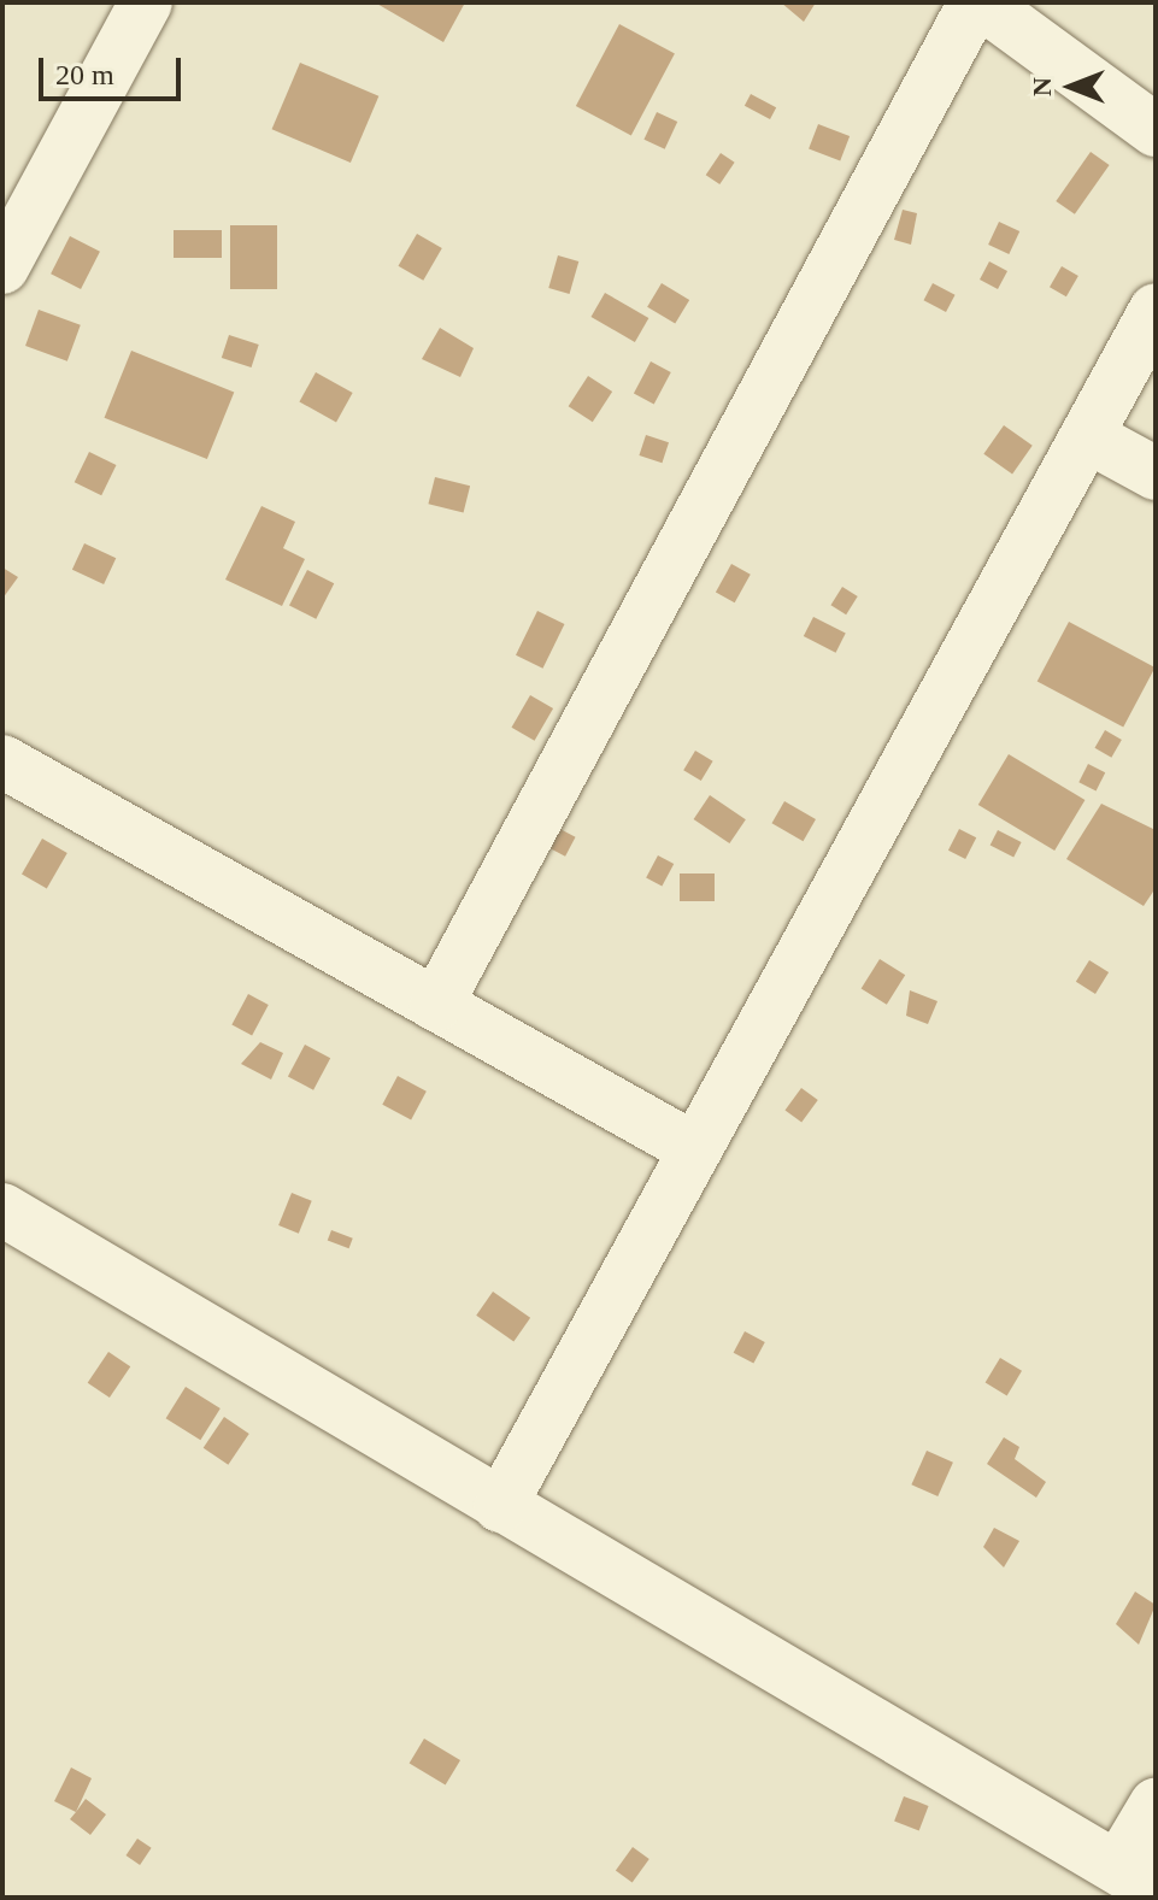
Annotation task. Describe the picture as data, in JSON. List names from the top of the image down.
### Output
{
  "scale_bar": "20 m",
  "north": "left"
}
